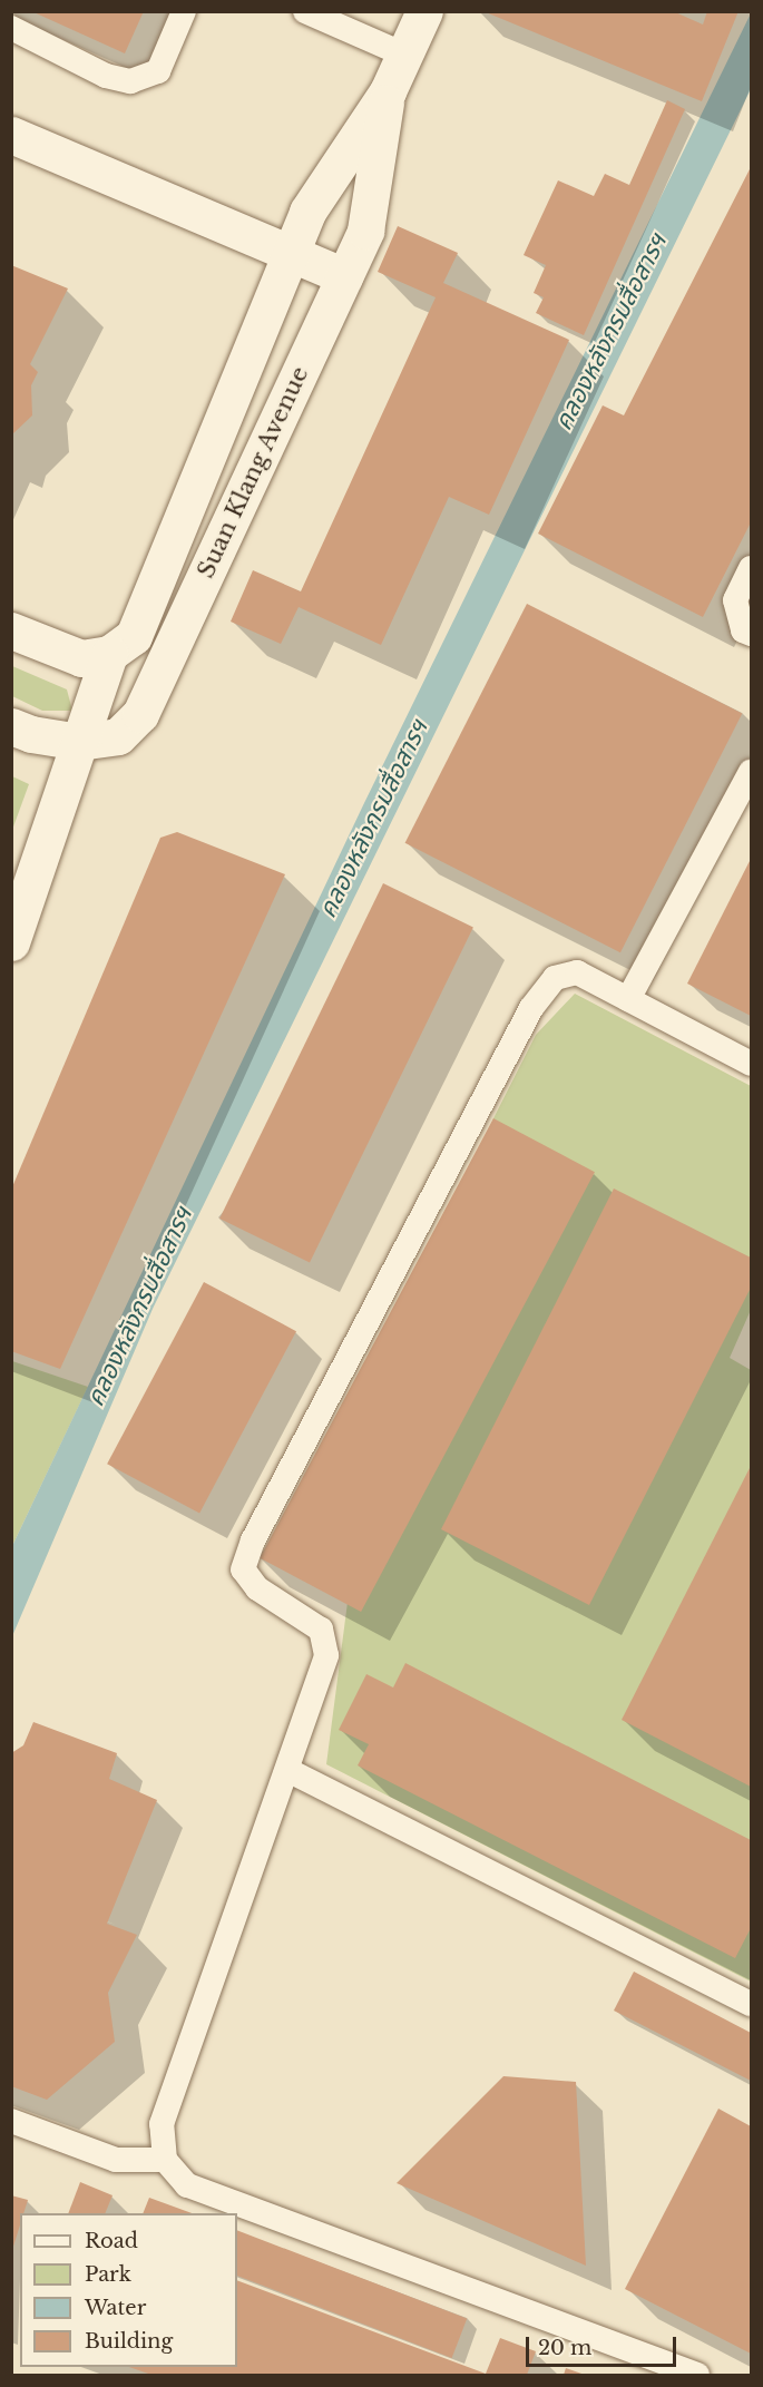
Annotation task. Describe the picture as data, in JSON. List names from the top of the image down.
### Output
{
  "streets": {
    "street": ["Suan Klang Avenue"]
  },
  "water": ["คลองหลังกรมสื่อสารฯ"],
  "legend": [
    "Road",
    "Park",
    "Water",
    "Building"
  ],
  "scale_bar": "20 m"
}
